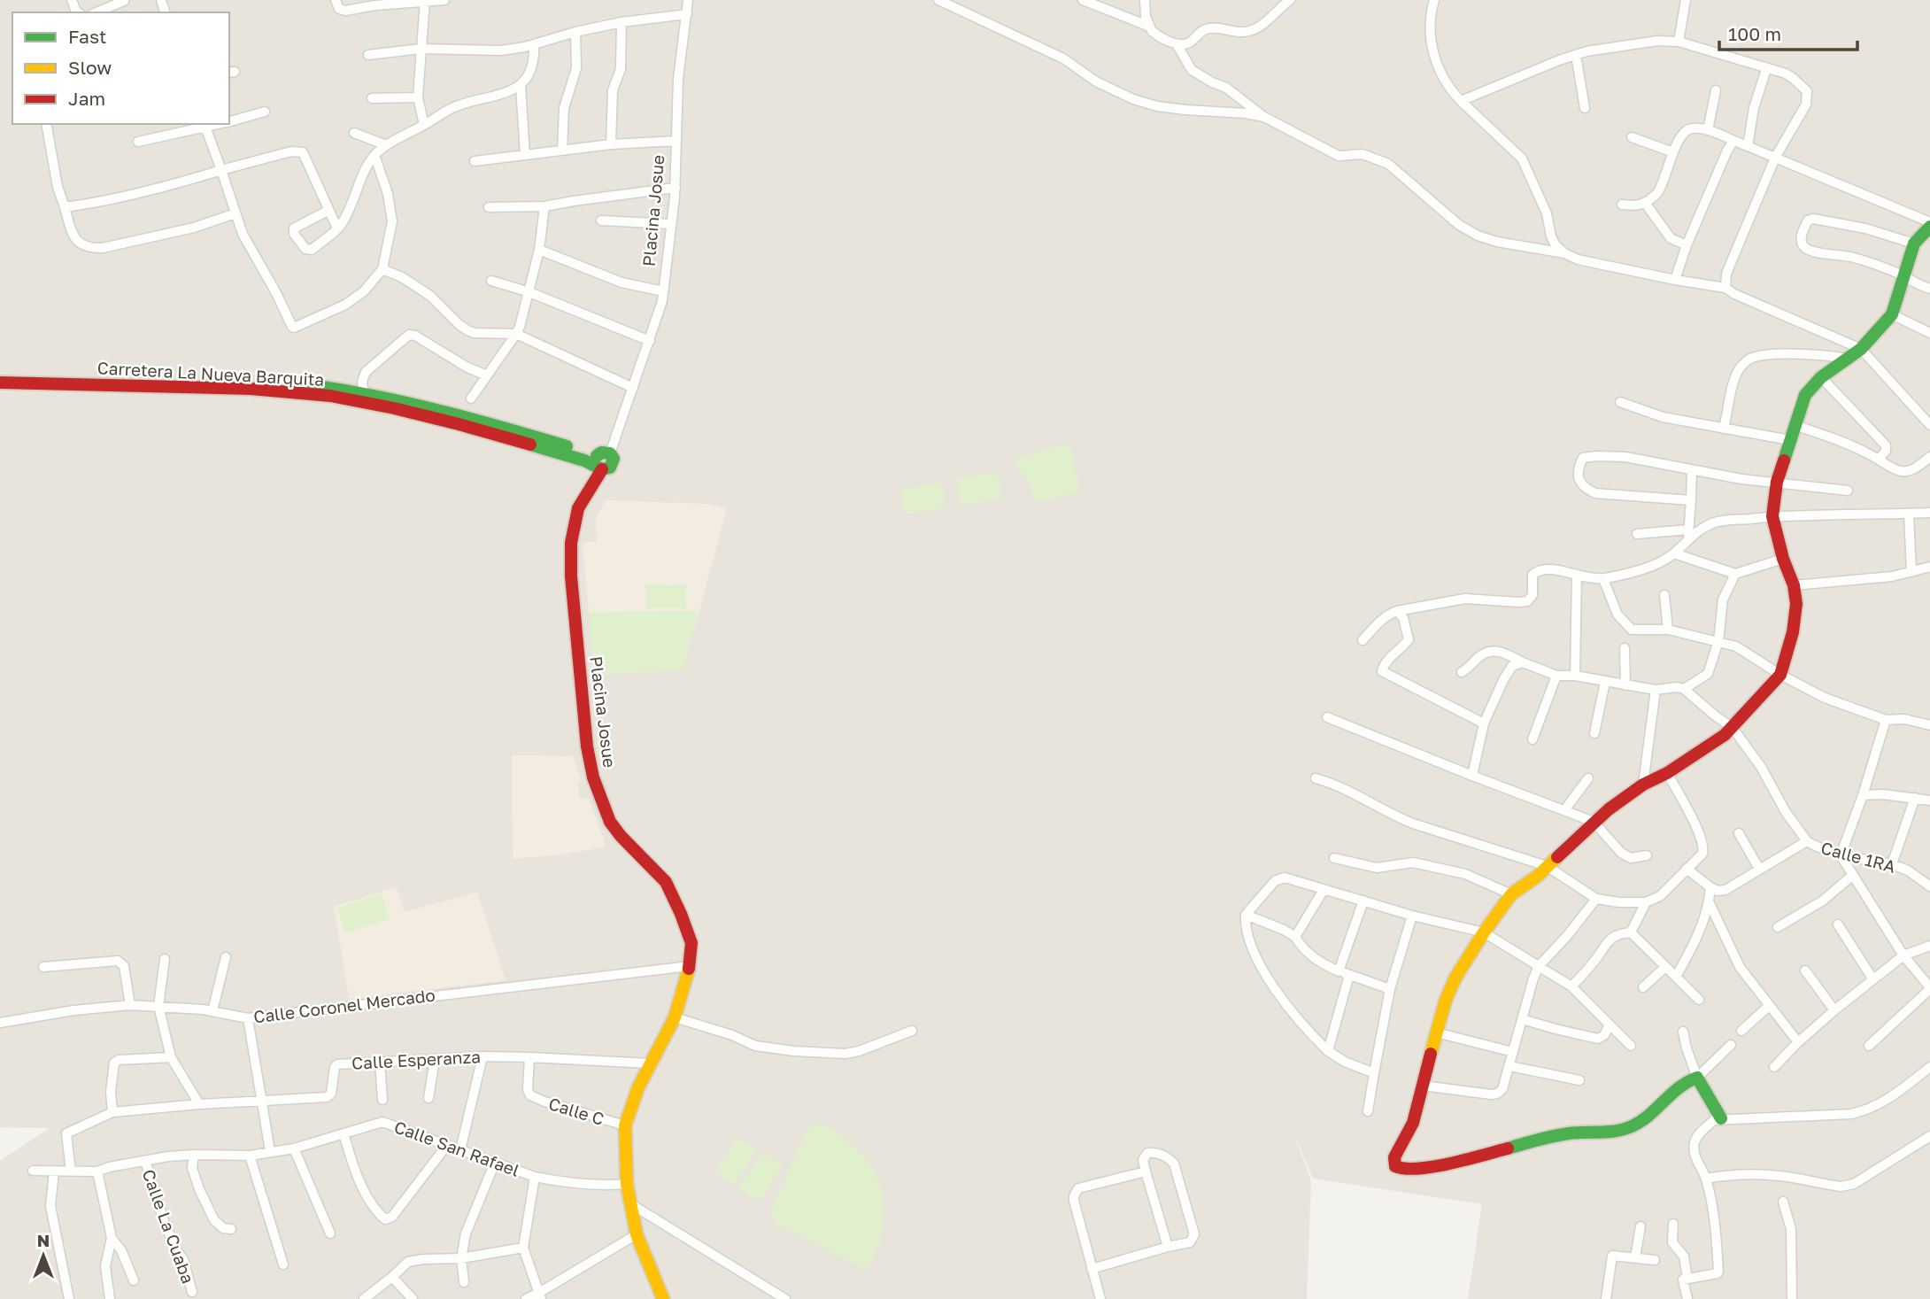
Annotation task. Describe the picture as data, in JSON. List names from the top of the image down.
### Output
{
  "streets": {
    "street": [
      "Placina Josue",
      "Carretera La Nueva Barquita",
      "Calle 1RA",
      "Calle Coronel Mercado",
      "Calle Esperanza",
      "Calle C",
      "Calle San Rafael",
      "Calle La Cuaba"
    ]
  },
  "crossings": [
    ["Placina Josue", "Carretera La Nueva Barquita"],
    ["Placina Josue", "Calle Coronel Mercado"],
    ["Placina Josue", "Calle Esperanza"],
    ["Placina Josue", "Calle C"],
    ["Placina Josue", "Calle San Rafael"],
    ["Calle Esperanza", "Calle C"],
    ["Calle Esperanza", "Calle San Rafael"],
    ["Calle San Rafael", "Calle La Cuaba"]
  ],
  "legend": ["Fast", "Slow", "Jam"],
  "scale_bar": "100 m",
  "north": "top"
}
